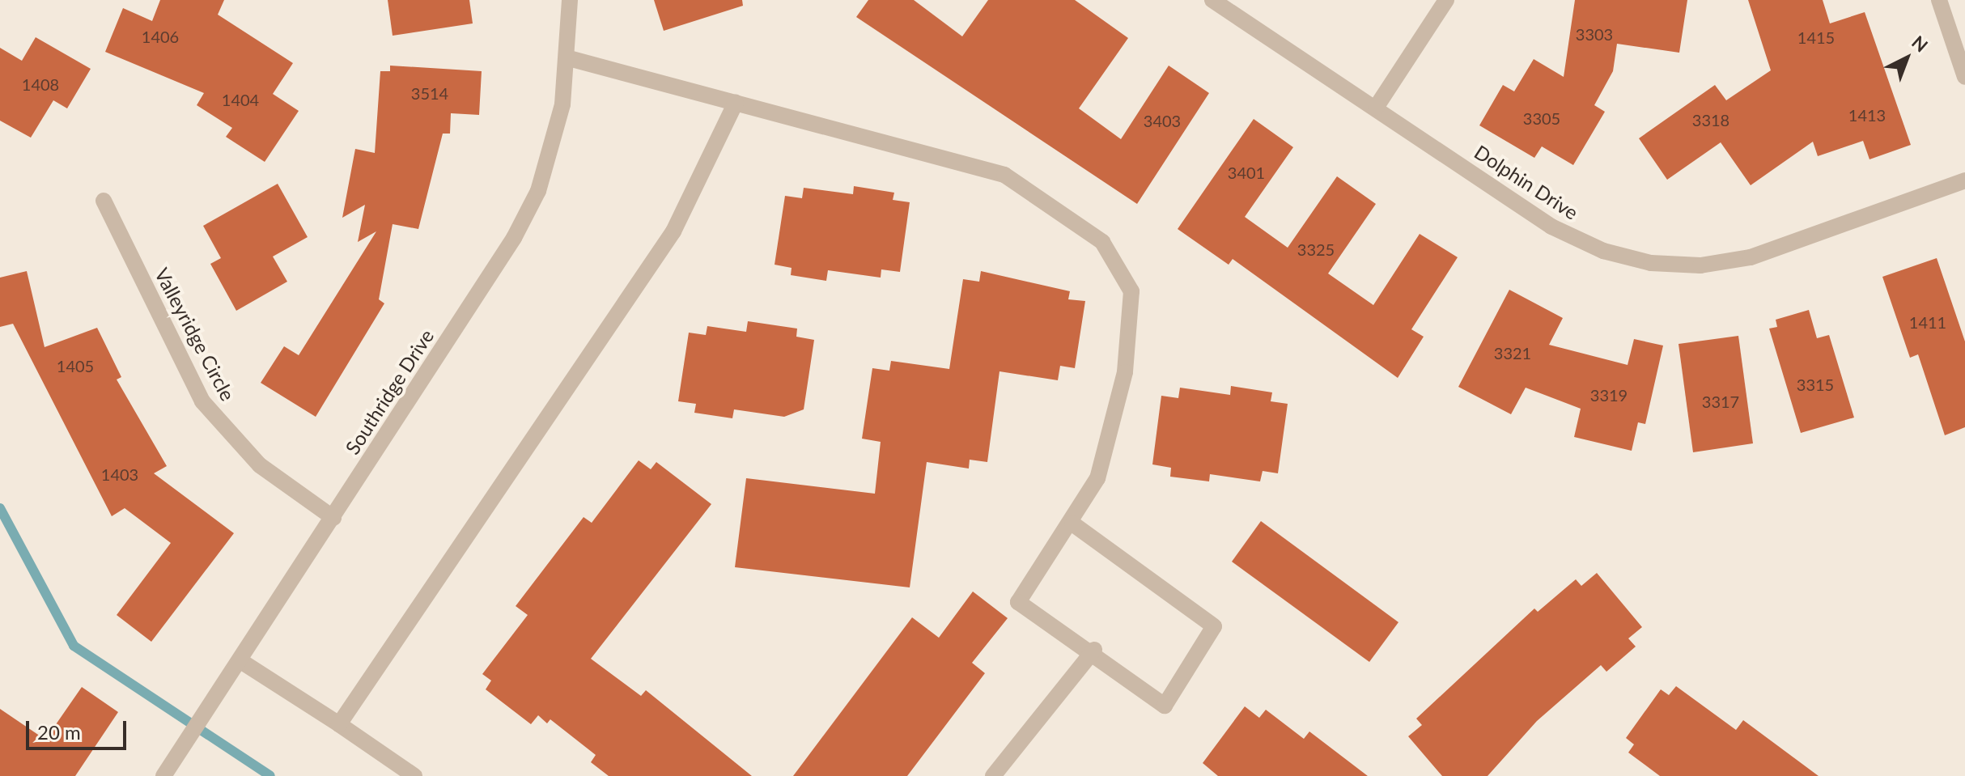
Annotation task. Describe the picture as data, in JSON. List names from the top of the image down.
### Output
{
  "streets": {
    "street": ["Dolphin Drive", "Valleyridge Circle", "Southridge Drive"]
  },
  "crossings": [
    ["Valleyridge Circle", "Southridge Drive"]
  ],
  "house_numbers": [
    "3303",
    "1406",
    "1415",
    "1408",
    "3514",
    "1404",
    "1413",
    "3305",
    "3318",
    "3403",
    "3401",
    "3325",
    "1411",
    "3321",
    "1405",
    "3315",
    "3319",
    "3317",
    "1403"
  ],
  "scale_bar": "20 m",
  "north": "top right"
}
